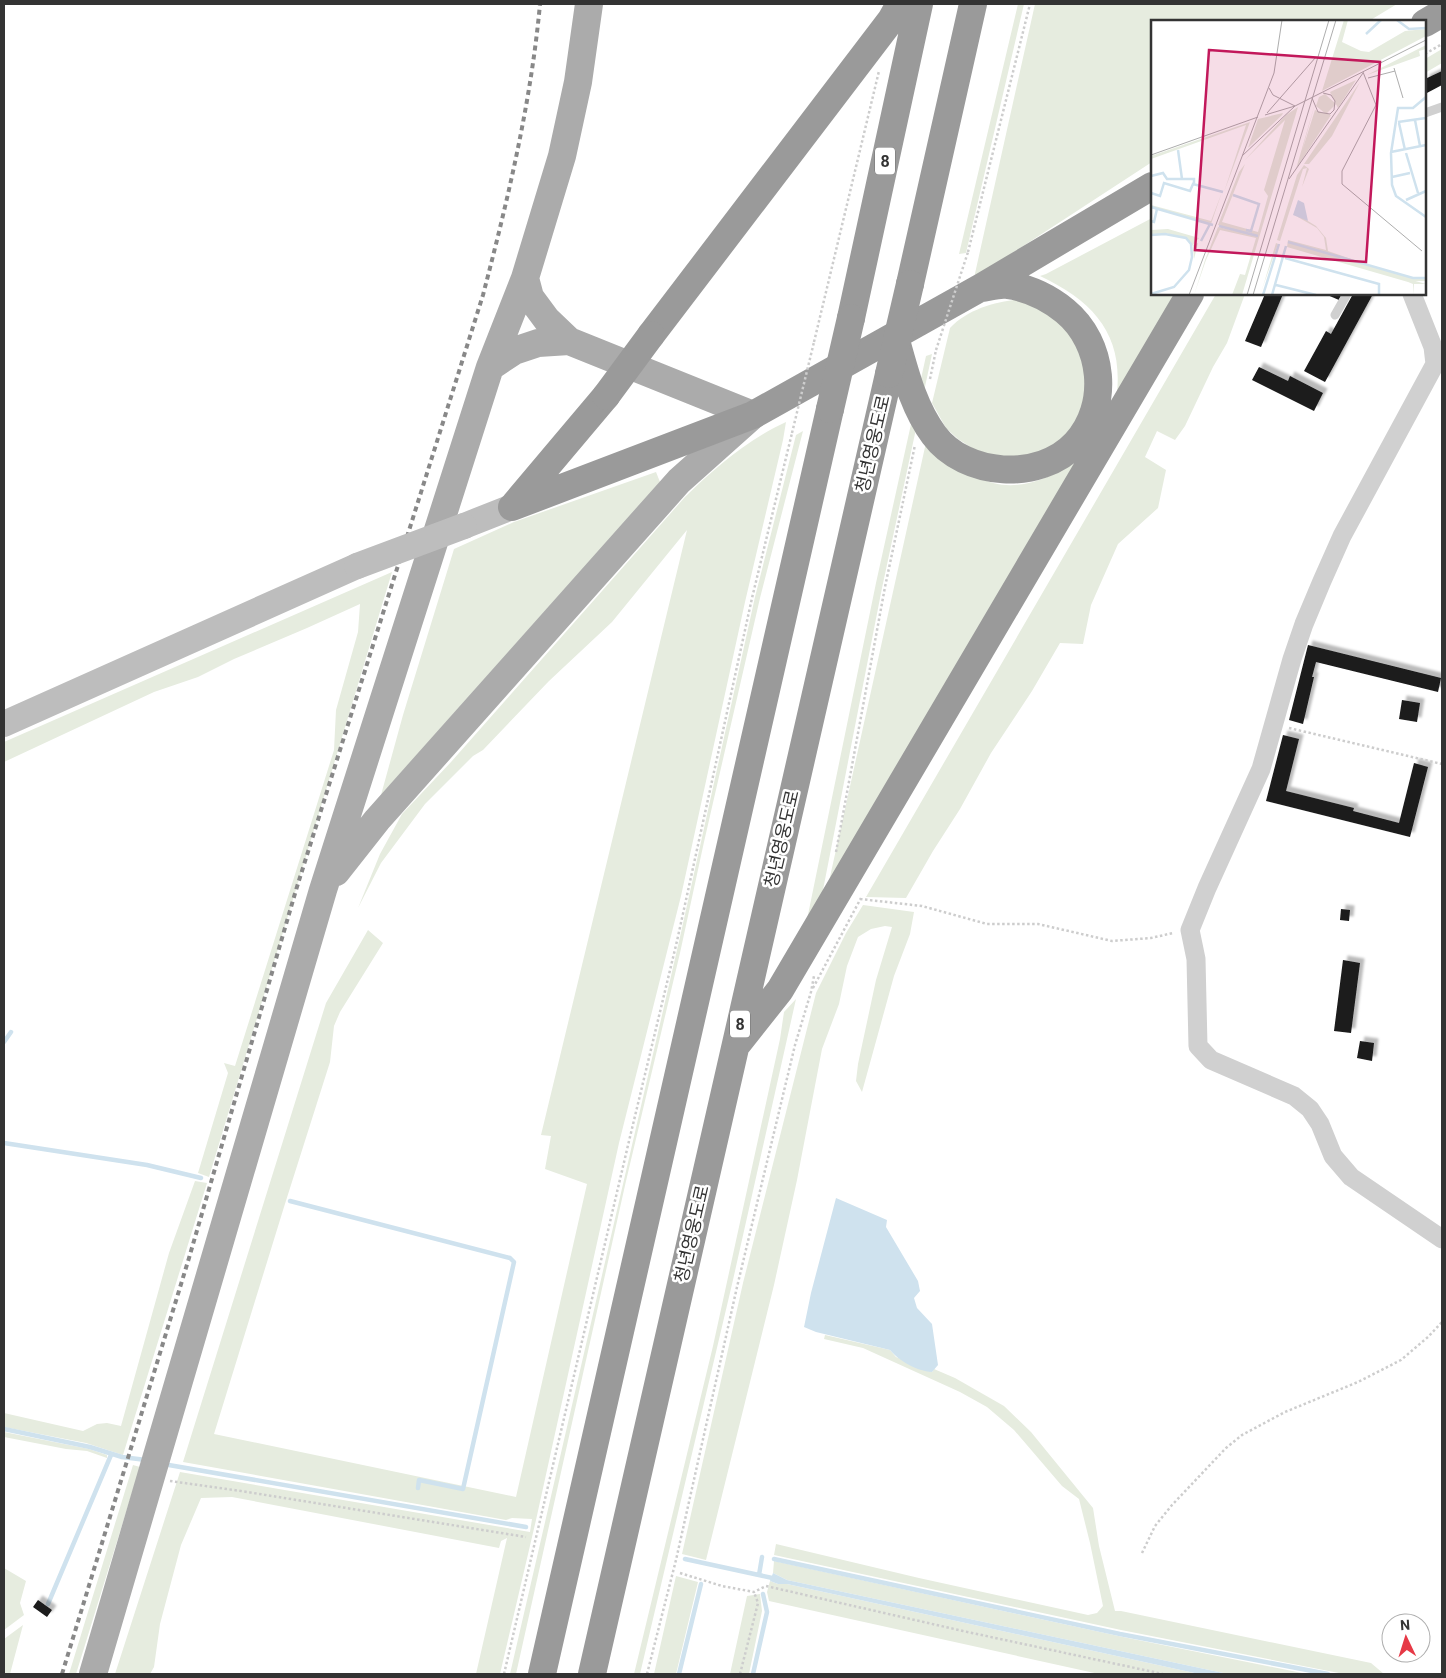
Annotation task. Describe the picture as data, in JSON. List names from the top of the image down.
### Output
{
  "streets": {
    "highway": ["8", "청년영웅도로"]
  },
  "north": "top"
}
